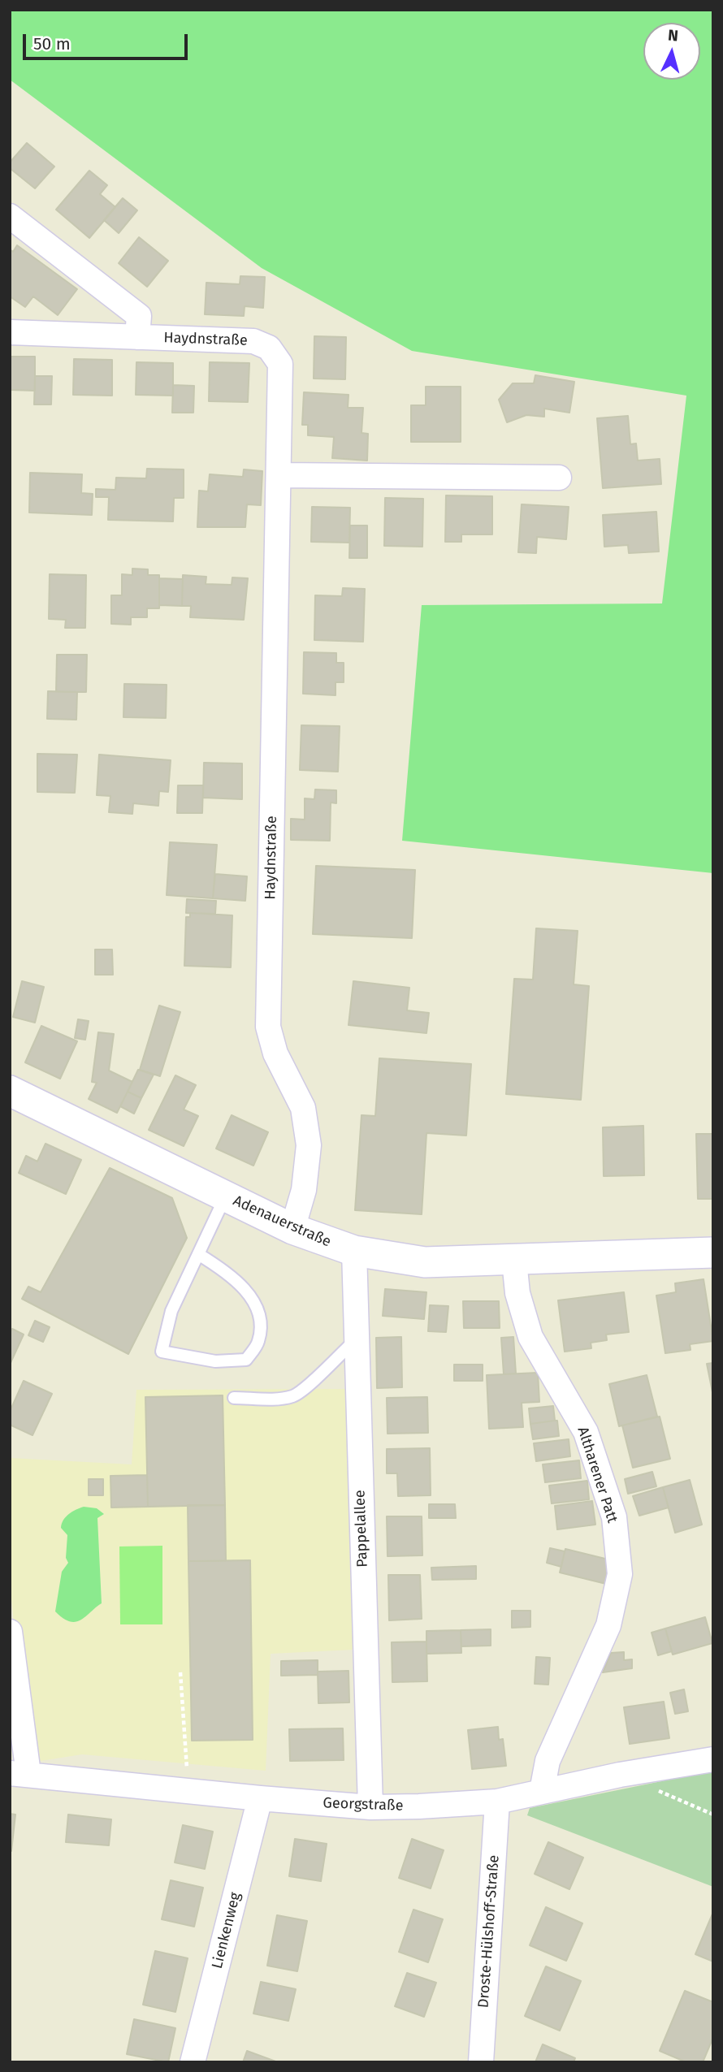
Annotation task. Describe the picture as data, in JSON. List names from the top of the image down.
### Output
{
  "streets": {
    "street": [
      "Haydnstraße",
      "Adenauerstraße",
      "Altharener Patt",
      "Pappelallee",
      "Georgstraße",
      "Lienkenweg",
      "Droste-Hülshoff-Straße"
    ]
  },
  "crossings": [
    ["Haydnstraße", "Adenauerstraße"],
    ["Adenauerstraße", "Altharener Patt"],
    ["Adenauerstraße", "Pappelallee"],
    ["Altharener Patt", "Georgstraße"],
    ["Pappelallee", "Georgstraße"],
    ["Georgstraße", "Lienkenweg"],
    ["Georgstraße", "Droste-Hülshoff-Straße"]
  ],
  "scale_bar": "50 m",
  "north": "top"
}
